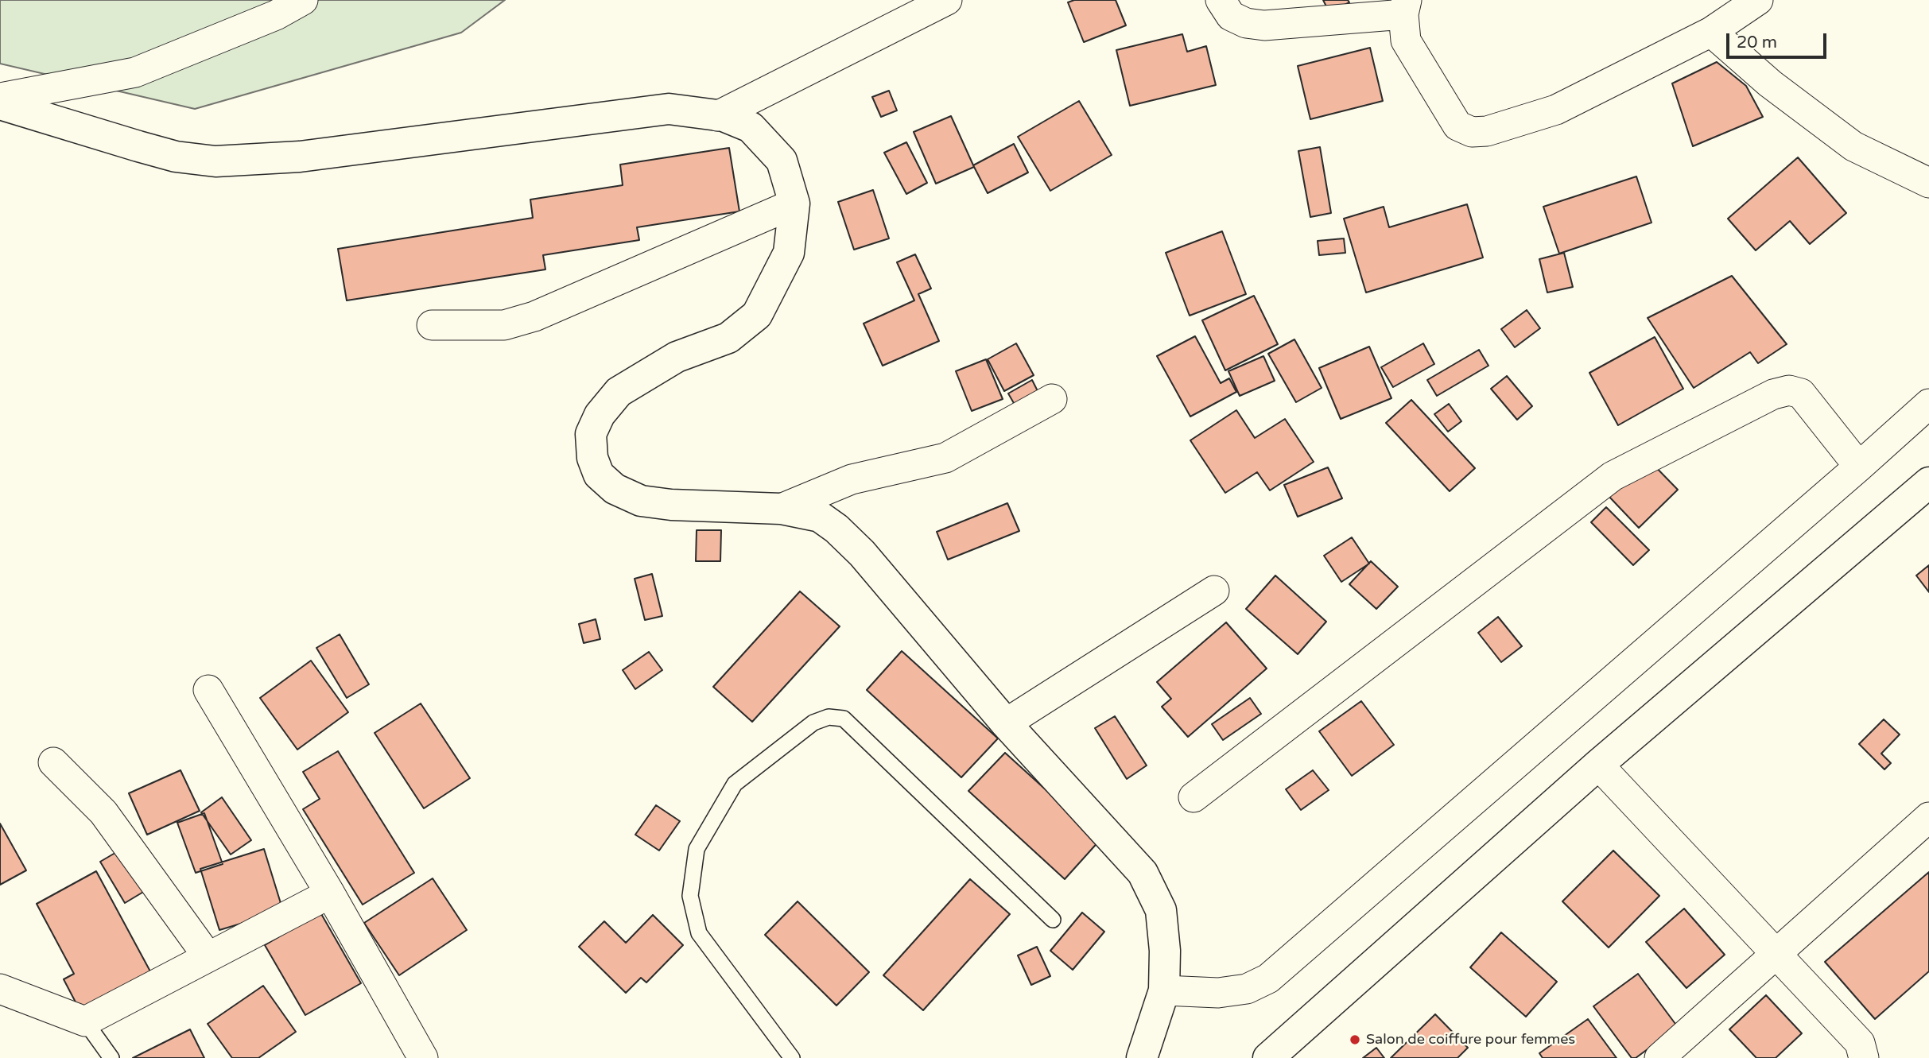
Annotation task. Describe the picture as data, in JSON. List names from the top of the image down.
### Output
{
  "places": ["Salon de coiffure pour femmes"],
  "scale_bar": "20 m"
}
